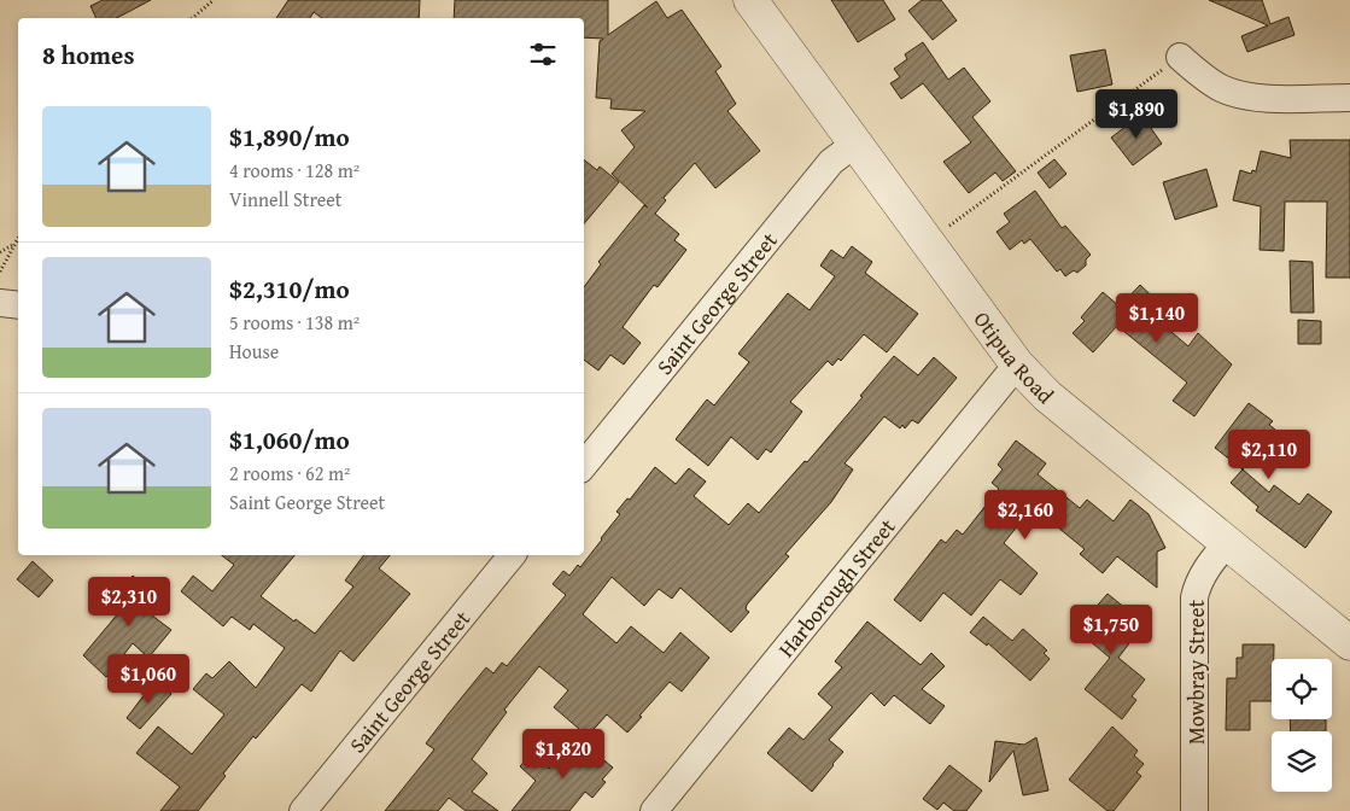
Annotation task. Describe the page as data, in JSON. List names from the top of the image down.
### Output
{
  "streets": {
    "street": [
      "Saint George Street",
      "Otipua Road",
      "Harborough Street",
      "Mowbray Street"
    ]
  },
  "crossings": [
    ["Saint George Street", "Otipua Road"],
    ["Otipua Road", "Harborough Street"],
    ["Otipua Road", "Mowbray Street"]
  ],
  "page": {
    "heading": "8 homes",
    "price": [
      "$1,890",
      "$1,140",
      "$2,110",
      "$2,160",
      "$2,310",
      "$1,750",
      "$1,060",
      "$1,820"
    ],
    "list": [
      {
        "name": "$1,890/mo",
        "note": "4 rooms · 128 m² · Vinnell Street"
      },
      {
        "name": "$2,310/mo",
        "note": "5 rooms · 138 m² · House"
      },
      {
        "name": "$1,060/mo",
        "note": "2 rooms · 62 m² · Saint George Street"
      }
    ]
  }
}
